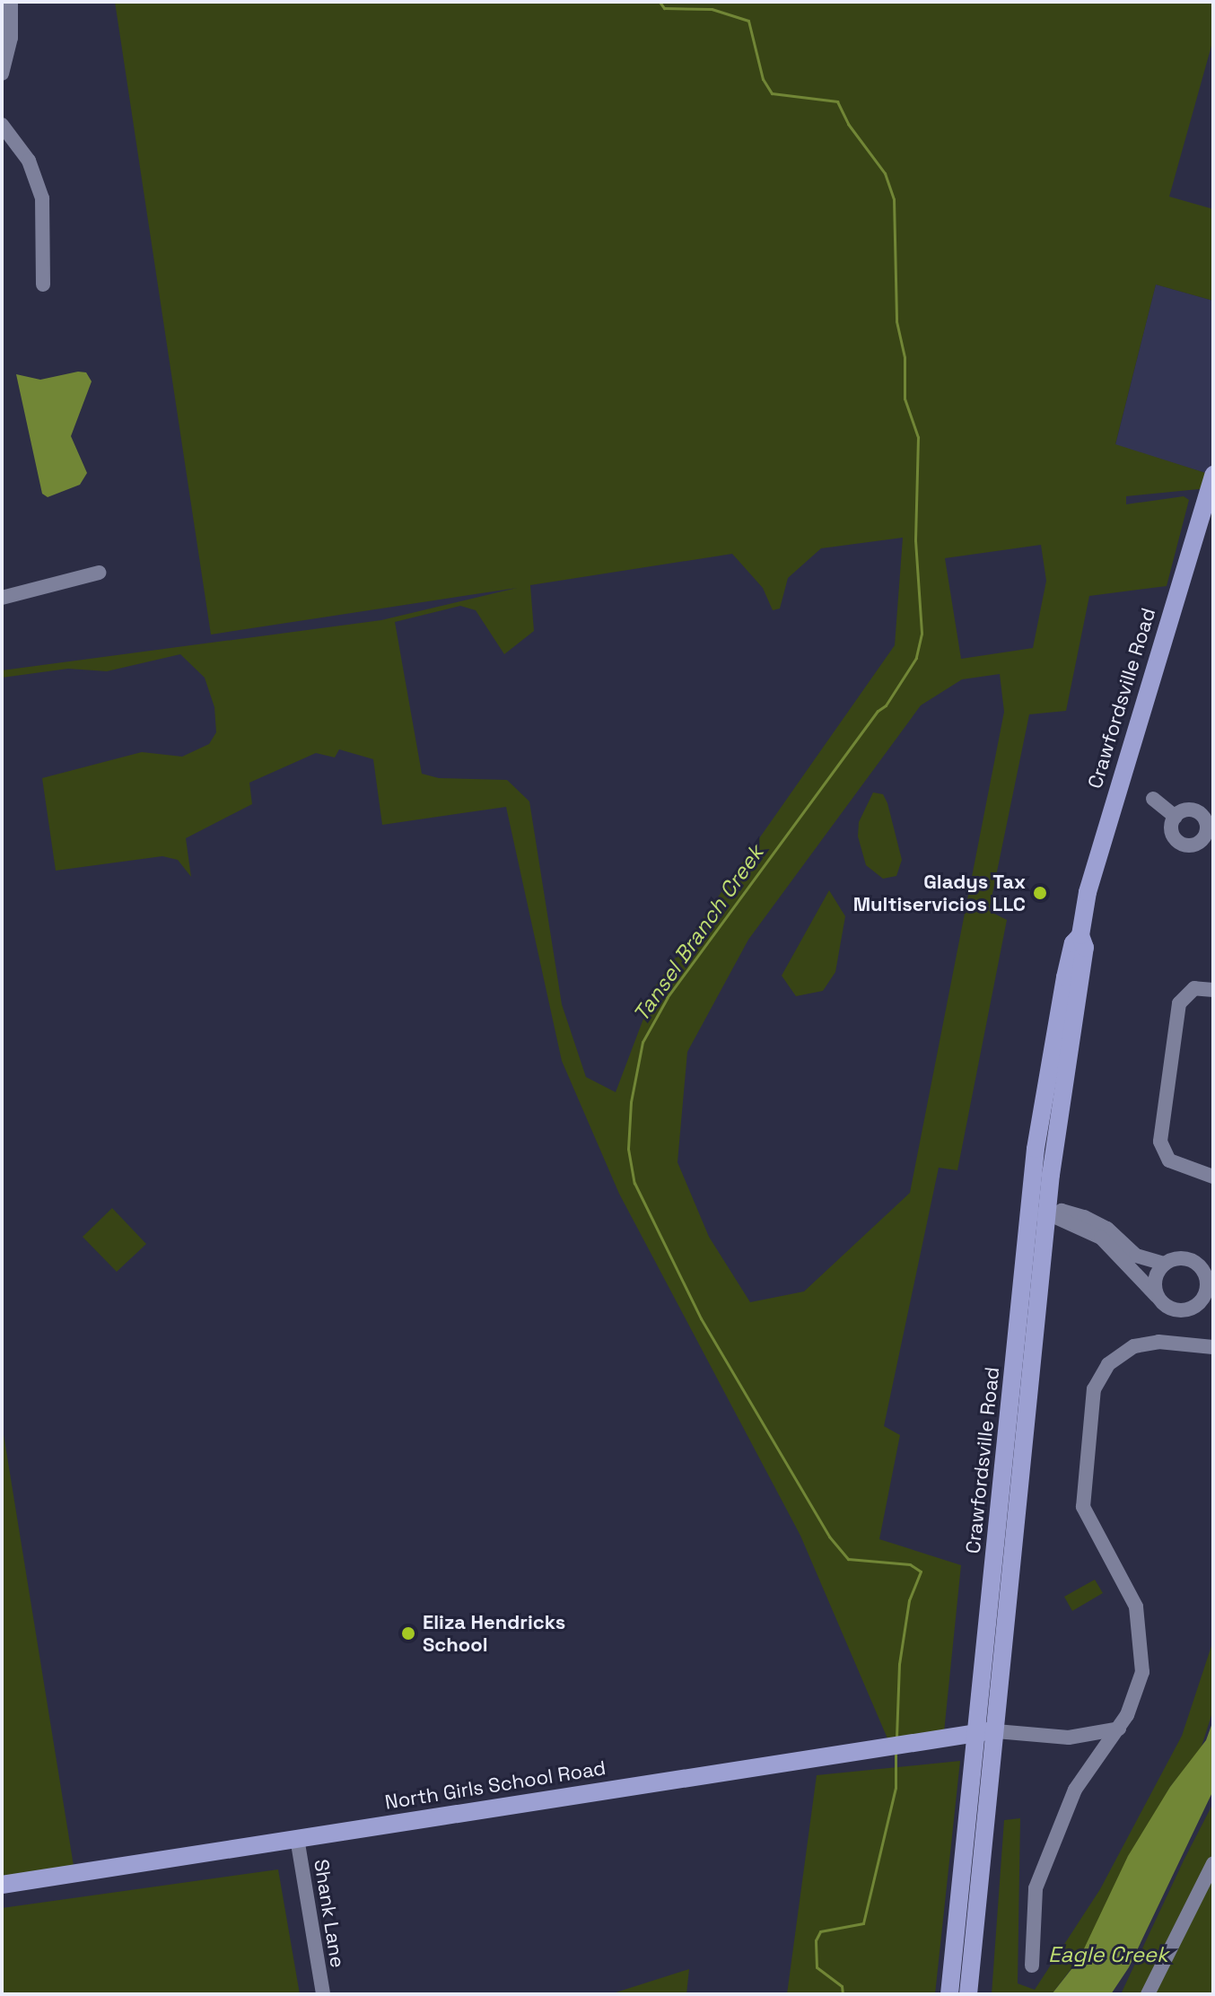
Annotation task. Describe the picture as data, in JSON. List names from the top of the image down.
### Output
{
  "streets": {
    "main road": ["Crawfordsville Road", "North Girls School Road"],
    "street": ["Shank Lane"]
  },
  "crossings": [
    ["Crawfordsville Road", "North Girls School Road"],
    ["North Girls School Road", "Shank Lane"]
  ],
  "water": ["Tansel Branch Creek", "Eagle Creek"],
  "places": ["Gladys Tax Multiservicios LLC", "Eliza Hendricks School"]
}
